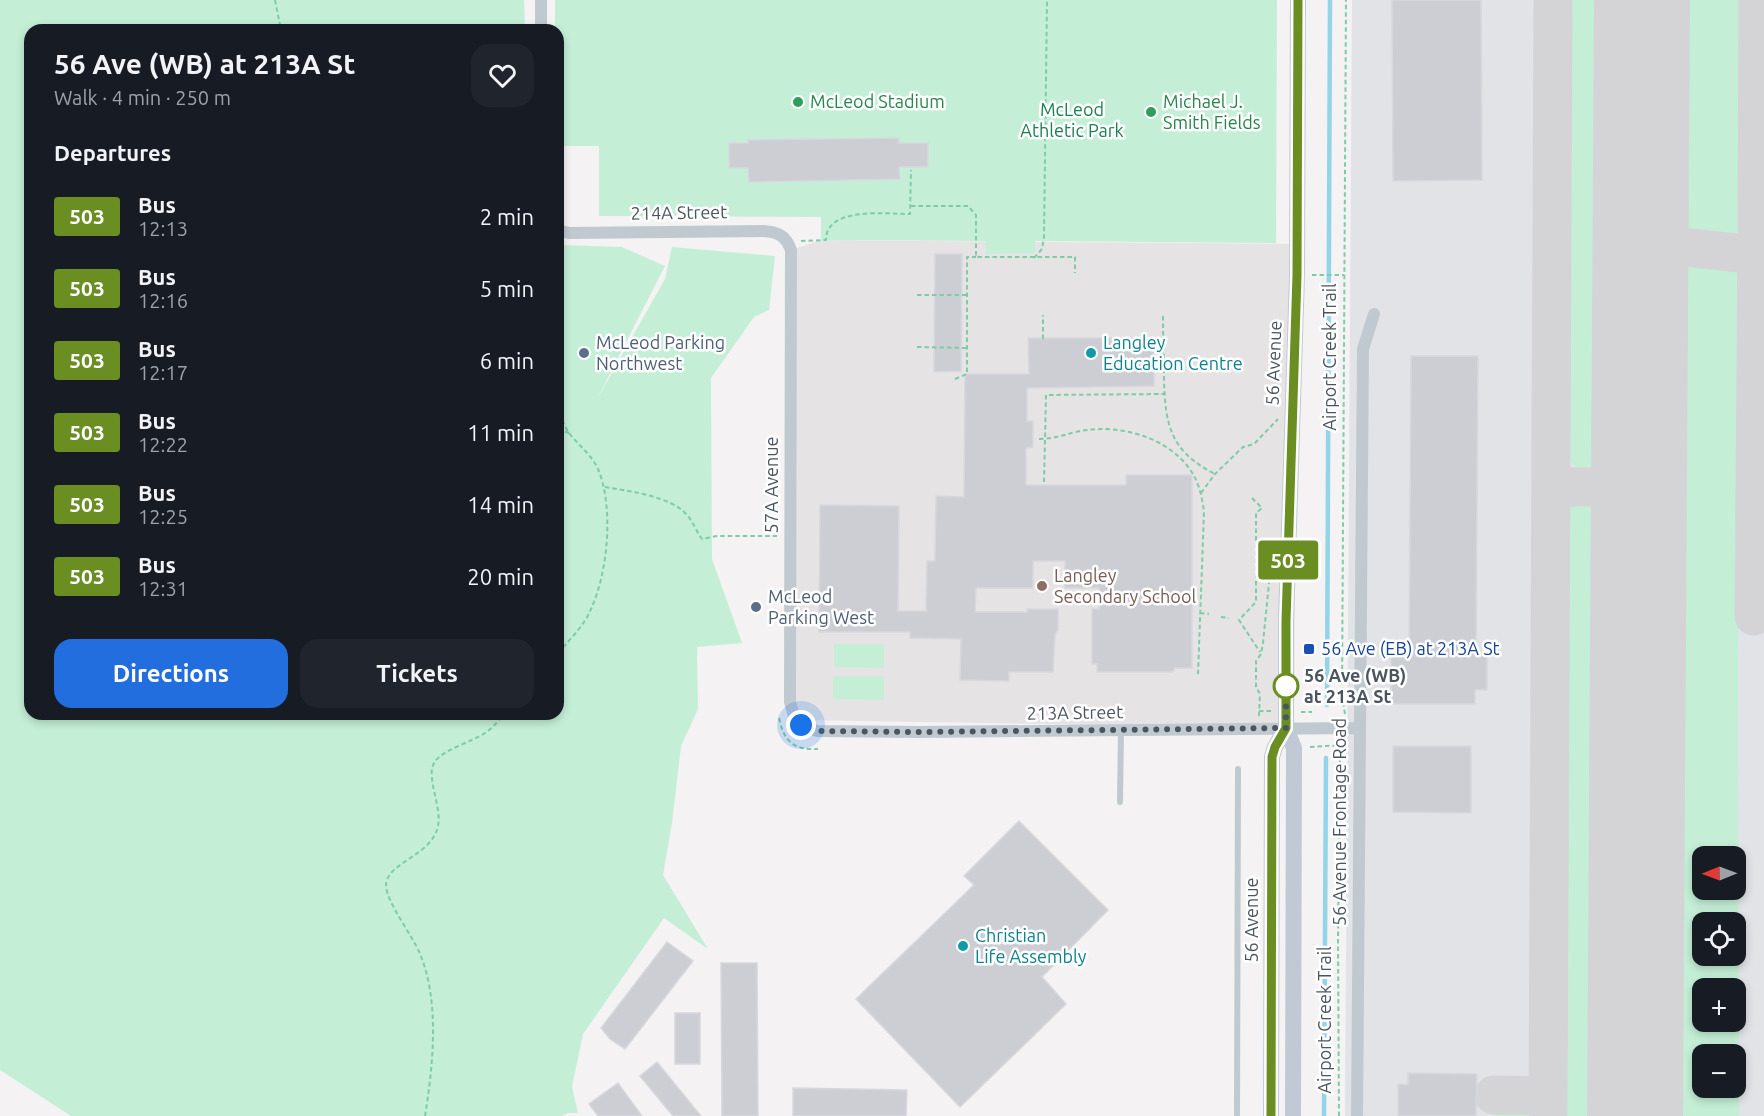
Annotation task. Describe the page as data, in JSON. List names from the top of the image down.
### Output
{
  "streets": {
    "main road": ["56 Avenue"],
    "street": [
      "214A Street",
      "57A Avenue",
      "213A Street",
      "56 Avenue Frontage Road"
    ],
    "path": ["Airport Creek Trail"]
  },
  "crossings": [
    ["214A Street", "57A Avenue"],
    ["56 Avenue", "213A Street"],
    ["57A Avenue", "213A Street"],
    ["213A Street", "56 Avenue Frontage Road"]
  ],
  "parks": ["McLeod Athletic Park"],
  "places": {
    "other": [
      "McLeod Stadium",
      "Michael J. Smith Fields",
      "McLeod Parking Northwest",
      "Langley Education Centre",
      "Langley Secondary School",
      "McLeod Parking West",
      "56 Ave (WB) at 213A St",
      "Christian Life Assembly"
    ],
    "transit": ["56 Ave (EB) at 213A St"]
  },
  "lines": ["bus line 503"],
  "north": "left",
  "page": {
    "on_map": "503",
    "heading": [
      ["56 Ave (WB) at 213A St", "Walk · 4 min · 250 m"],
      "Departures"
    ],
    "list": [
      {
        "mark": "503",
        "name": "Bus",
        "note": "12:13",
        "value": "2 min"
      },
      {
        "mark": "503",
        "name": "Bus",
        "note": "12:16",
        "value": "5 min"
      },
      {
        "mark": "503",
        "name": "Bus",
        "note": "12:17",
        "value": "6 min"
      },
      {
        "mark": "503",
        "name": "Bus",
        "note": "12:22",
        "value": "11 min"
      },
      {
        "mark": "503",
        "name": "Bus",
        "note": "12:25",
        "value": "14 min"
      },
      {
        "mark": "503",
        "name": "Bus",
        "note": "12:31",
        "value": "20 min"
      }
    ],
    "buttons": ["Directions", "Tickets"],
    "map_buttons": ["+", "−"]
  }
}
